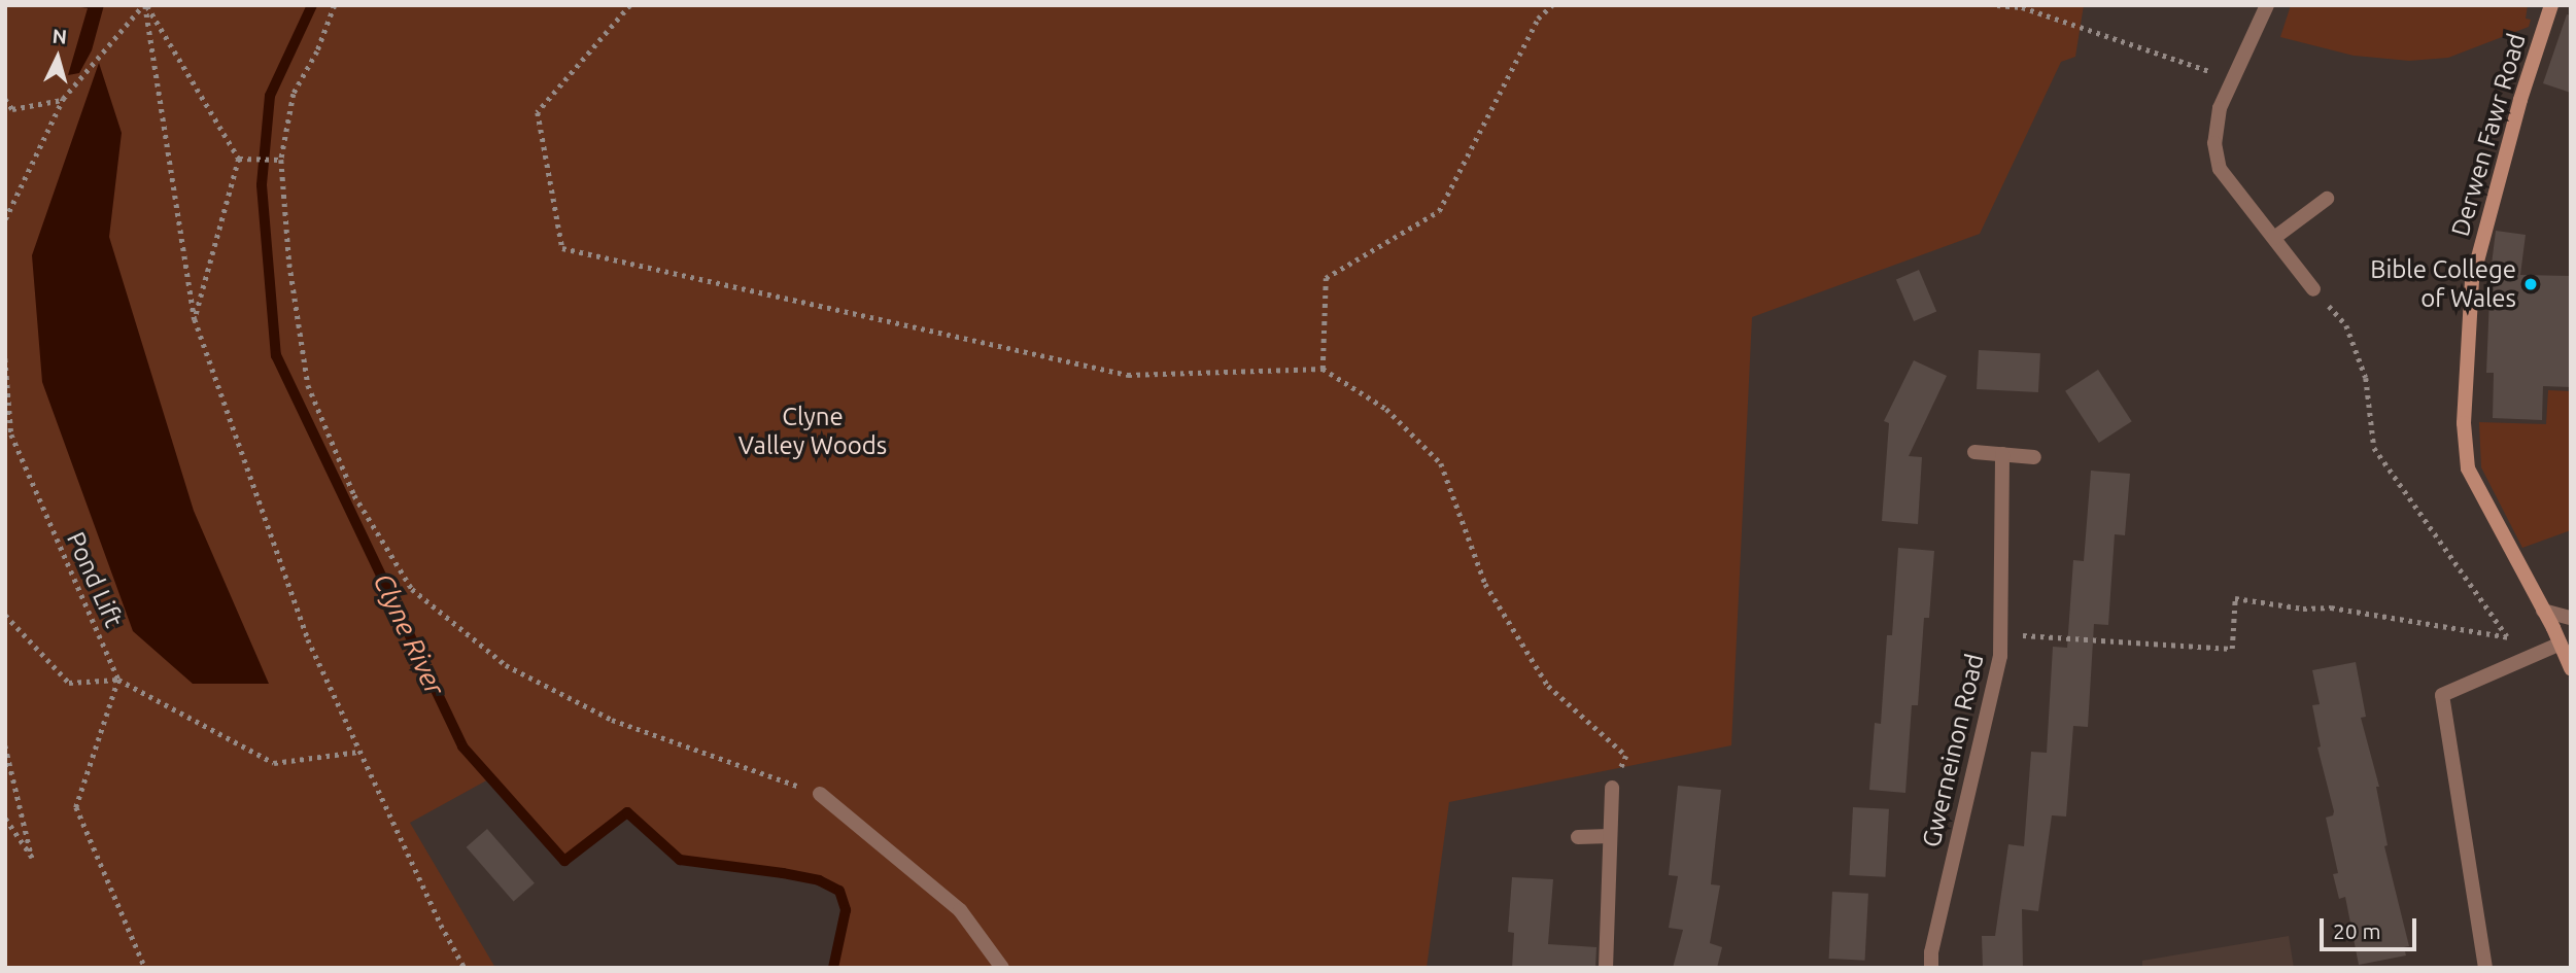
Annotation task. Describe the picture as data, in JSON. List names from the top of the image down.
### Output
{
  "streets": {
    "main road": ["Derwen Fawr Road"],
    "street": ["Gwerneinon Road"],
    "path": ["Pond Lift"]
  },
  "water": ["Clyne River"],
  "parks": ["Clyne Valley Woods"],
  "places": ["Bible College of Wales"],
  "scale_bar": "20 m",
  "north": "top"
}
